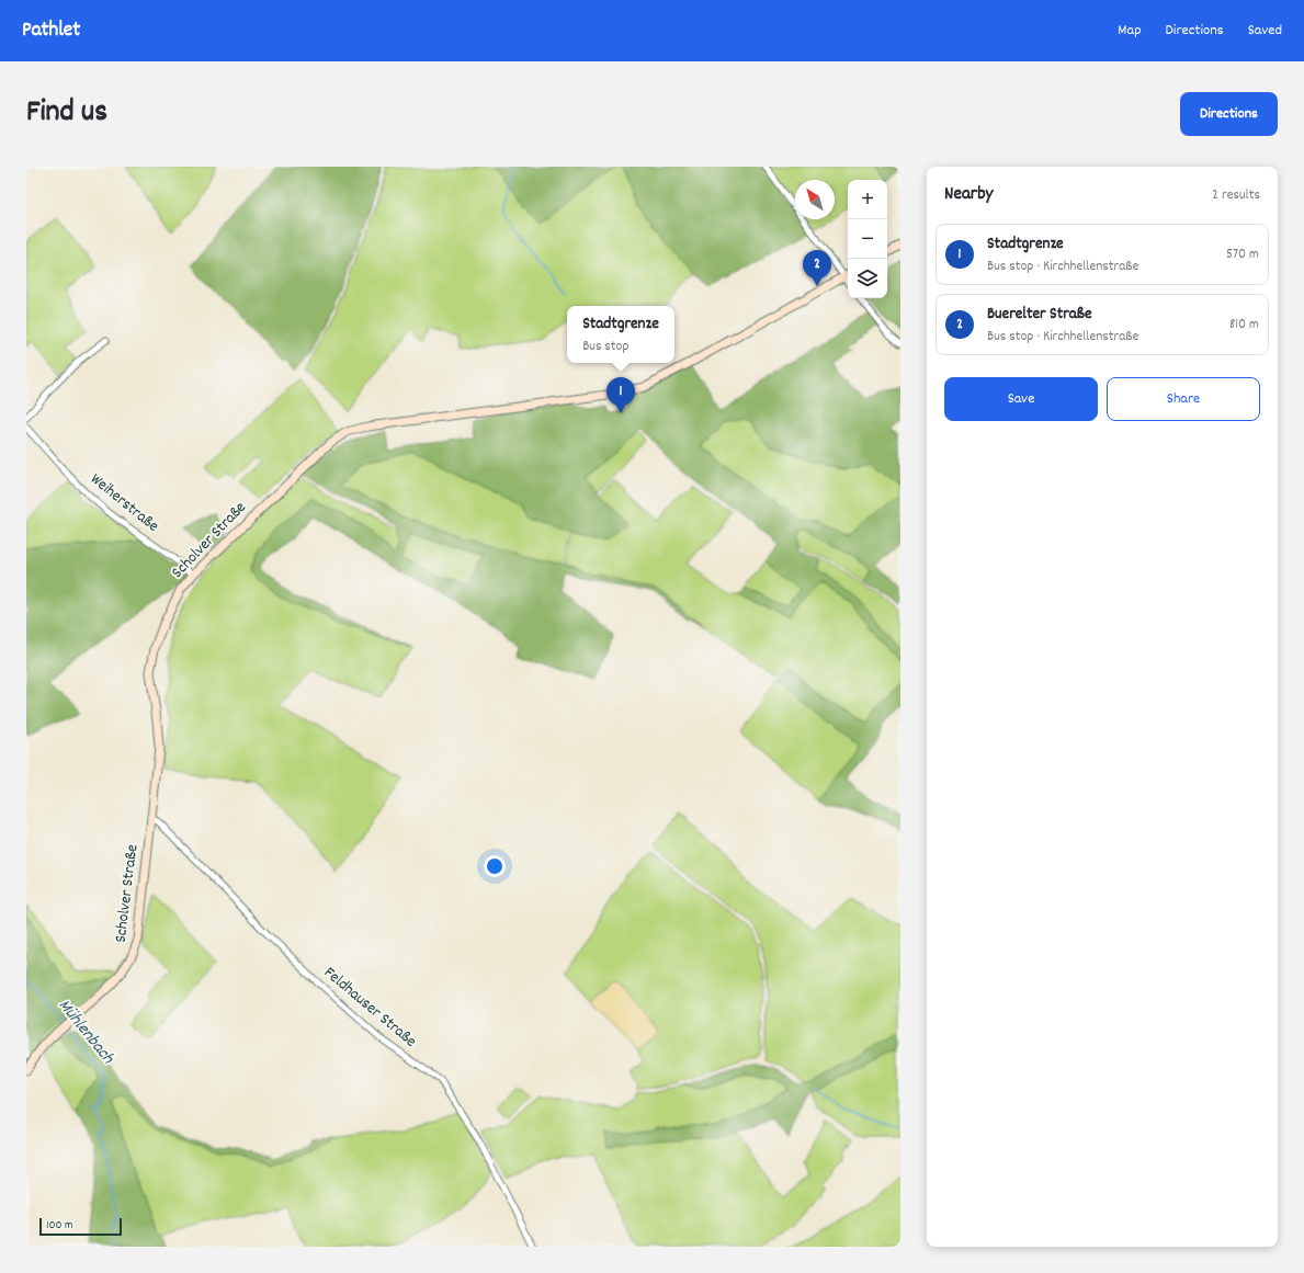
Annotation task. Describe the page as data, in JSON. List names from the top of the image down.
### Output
{
  "streets": {
    "street": ["Weiherstraße", "Scholver Straße", "Feldhauser Straße"]
  },
  "crossings": [
    ["Weiherstraße", "Scholver Straße"],
    ["Scholver Straße", "Feldhauser Straße"]
  ],
  "water": ["Mühlenbach"],
  "scale_bar": "100 m",
  "north": "top left",
  "page": {
    "header": "Pathlet",
    "nav": ["Map", "Directions", "Saved"],
    "title": "Find us",
    "buttons": [
      "Directions",
      ["Save", "Share"]
    ],
    "heading": ["Nearby", "2 results"],
    "map_buttons": ["+", "−"],
    "list": [
      {
        "mark": "1",
        "name": "Stadtgrenze",
        "note": "Bus stop · Kirchhellenstraße",
        "value": "570 m"
      },
      {
        "mark": "2",
        "name": "Buerelter Straße",
        "note": "Bus stop · Kirchhellenstraße",
        "value": "810 m"
      }
    ],
    "pins": ["2", "1"],
    "popup": ["Stadtgrenze", "Bus stop"],
    "scale": "100 m"
  }
}
